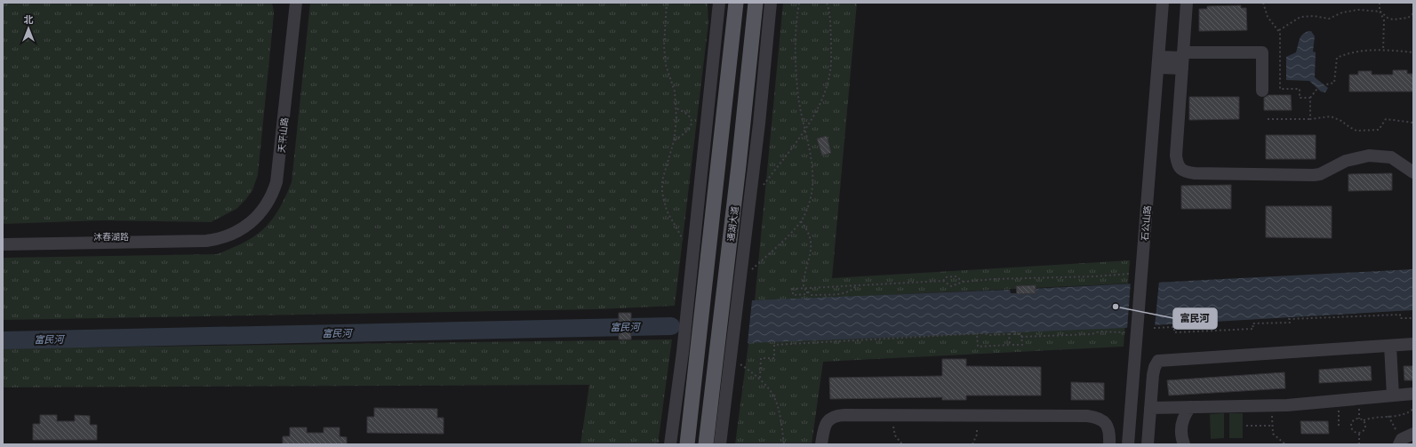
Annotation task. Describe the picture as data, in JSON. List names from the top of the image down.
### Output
{
  "streets": {
    "main road": ["通湖大道"],
    "street": ["天平山路", "石公山路", "沐春湖路"]
  },
  "crossings": [
    ["天平山路", "沐春湖路"]
  ],
  "water": ["富民河"],
  "places": ["富民河"],
  "north": "top"
}
